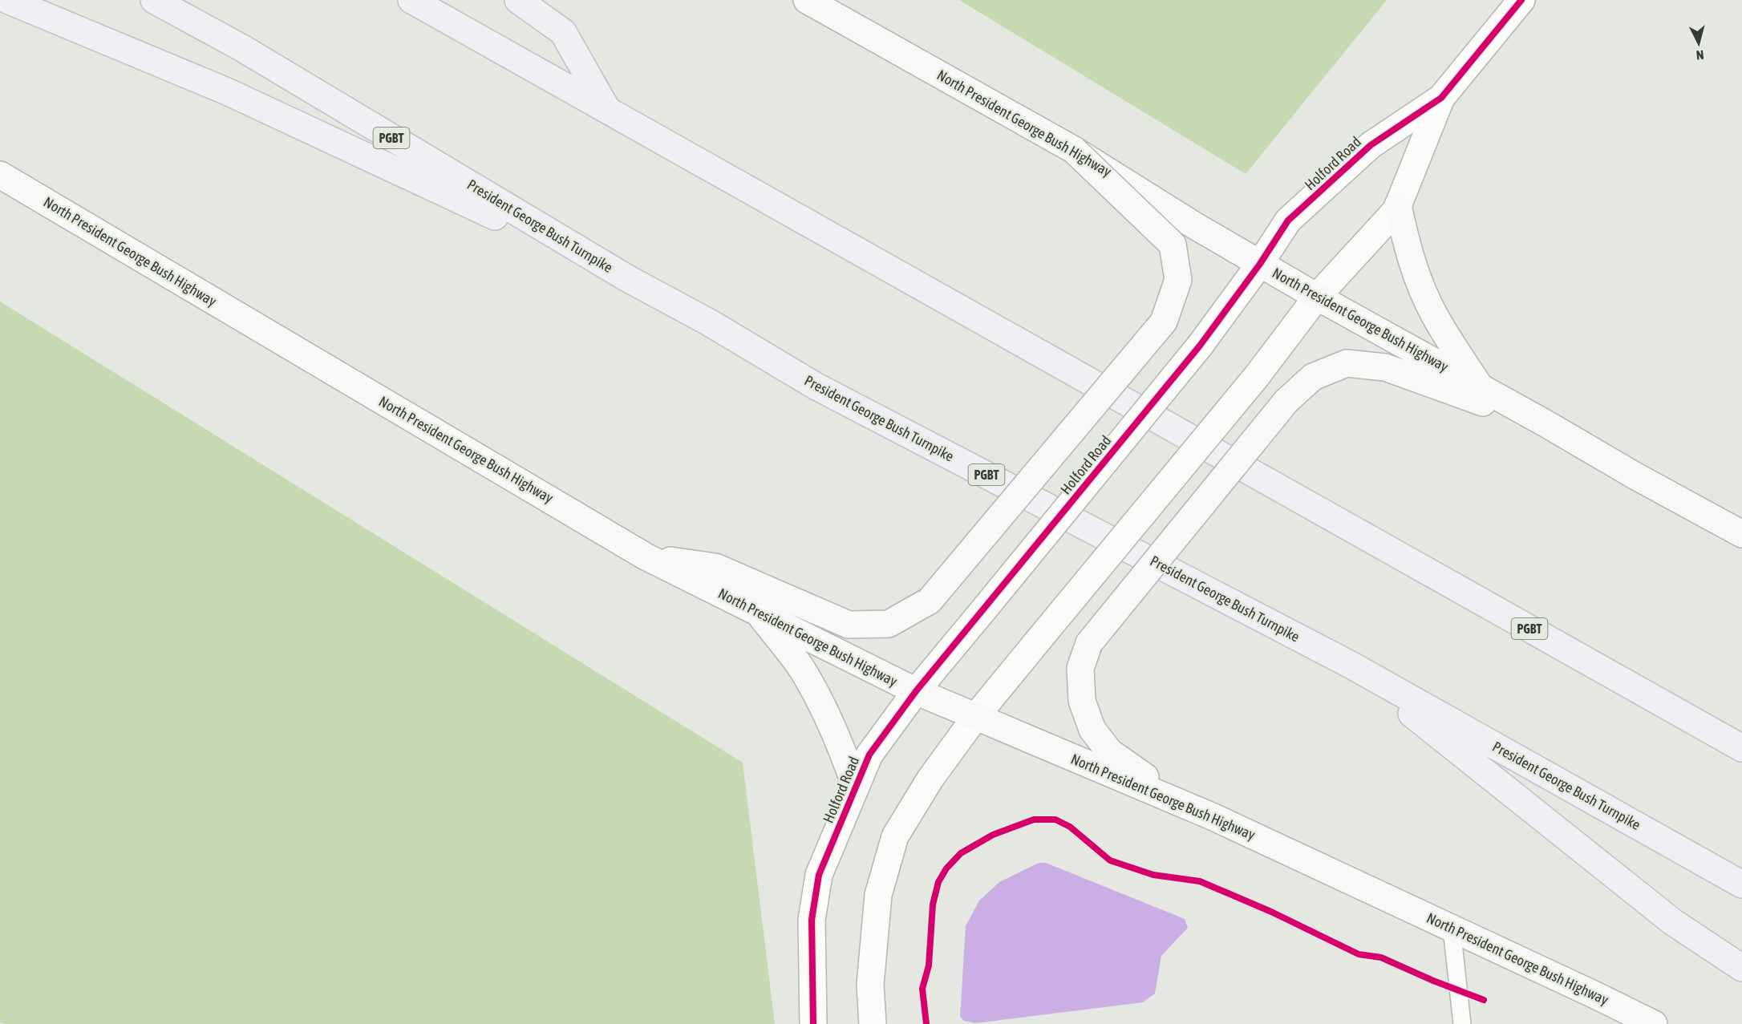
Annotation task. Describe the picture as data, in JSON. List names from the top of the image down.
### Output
{
  "streets": {
    "highway": ["PGBT", "President George Bush Turnpike"],
    "main road": ["North President George Bush Highway"],
    "street": ["Holford Road"]
  },
  "crossings": [
    ["North President George Bush Highway", "Holford Road"]
  ],
  "north": "bottom"
}
